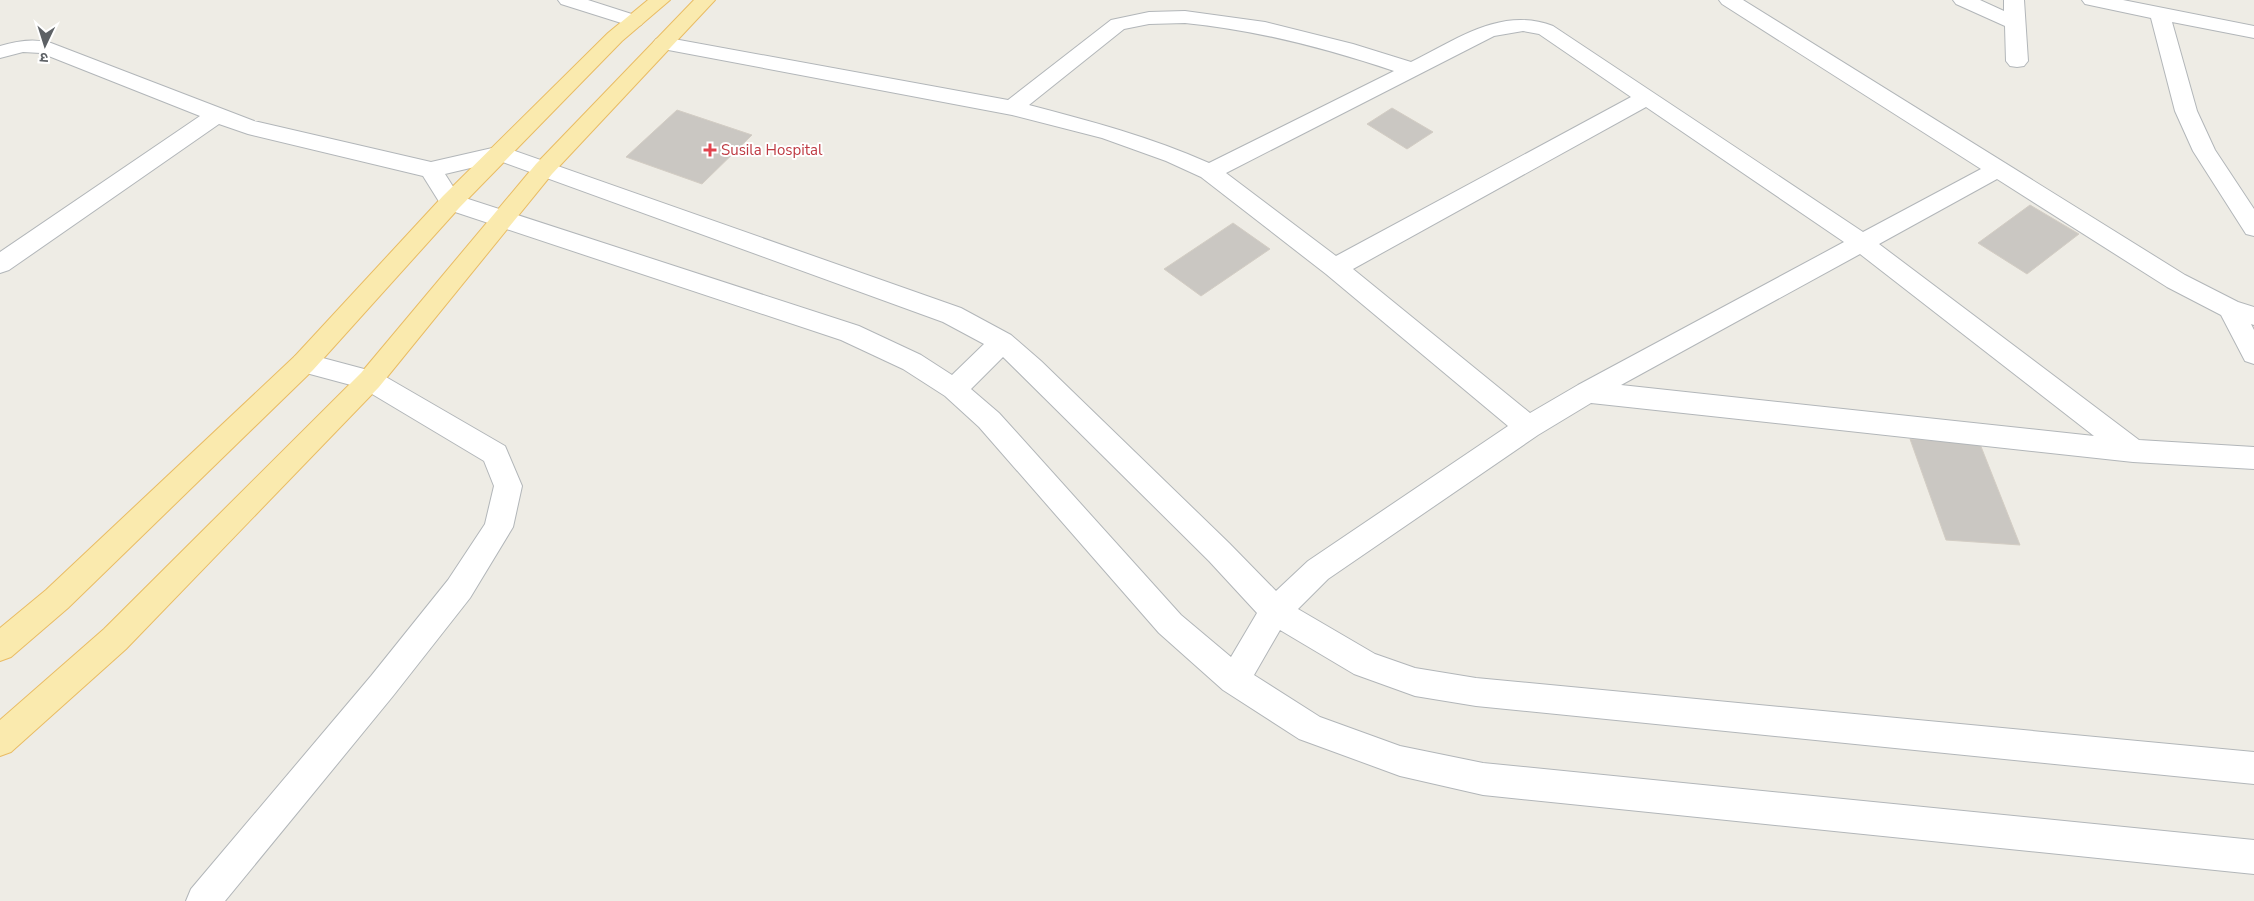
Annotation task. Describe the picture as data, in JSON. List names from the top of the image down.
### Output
{
  "places": {
    "health": ["Susila Hospital"]
  },
  "north": "bottom"
}
